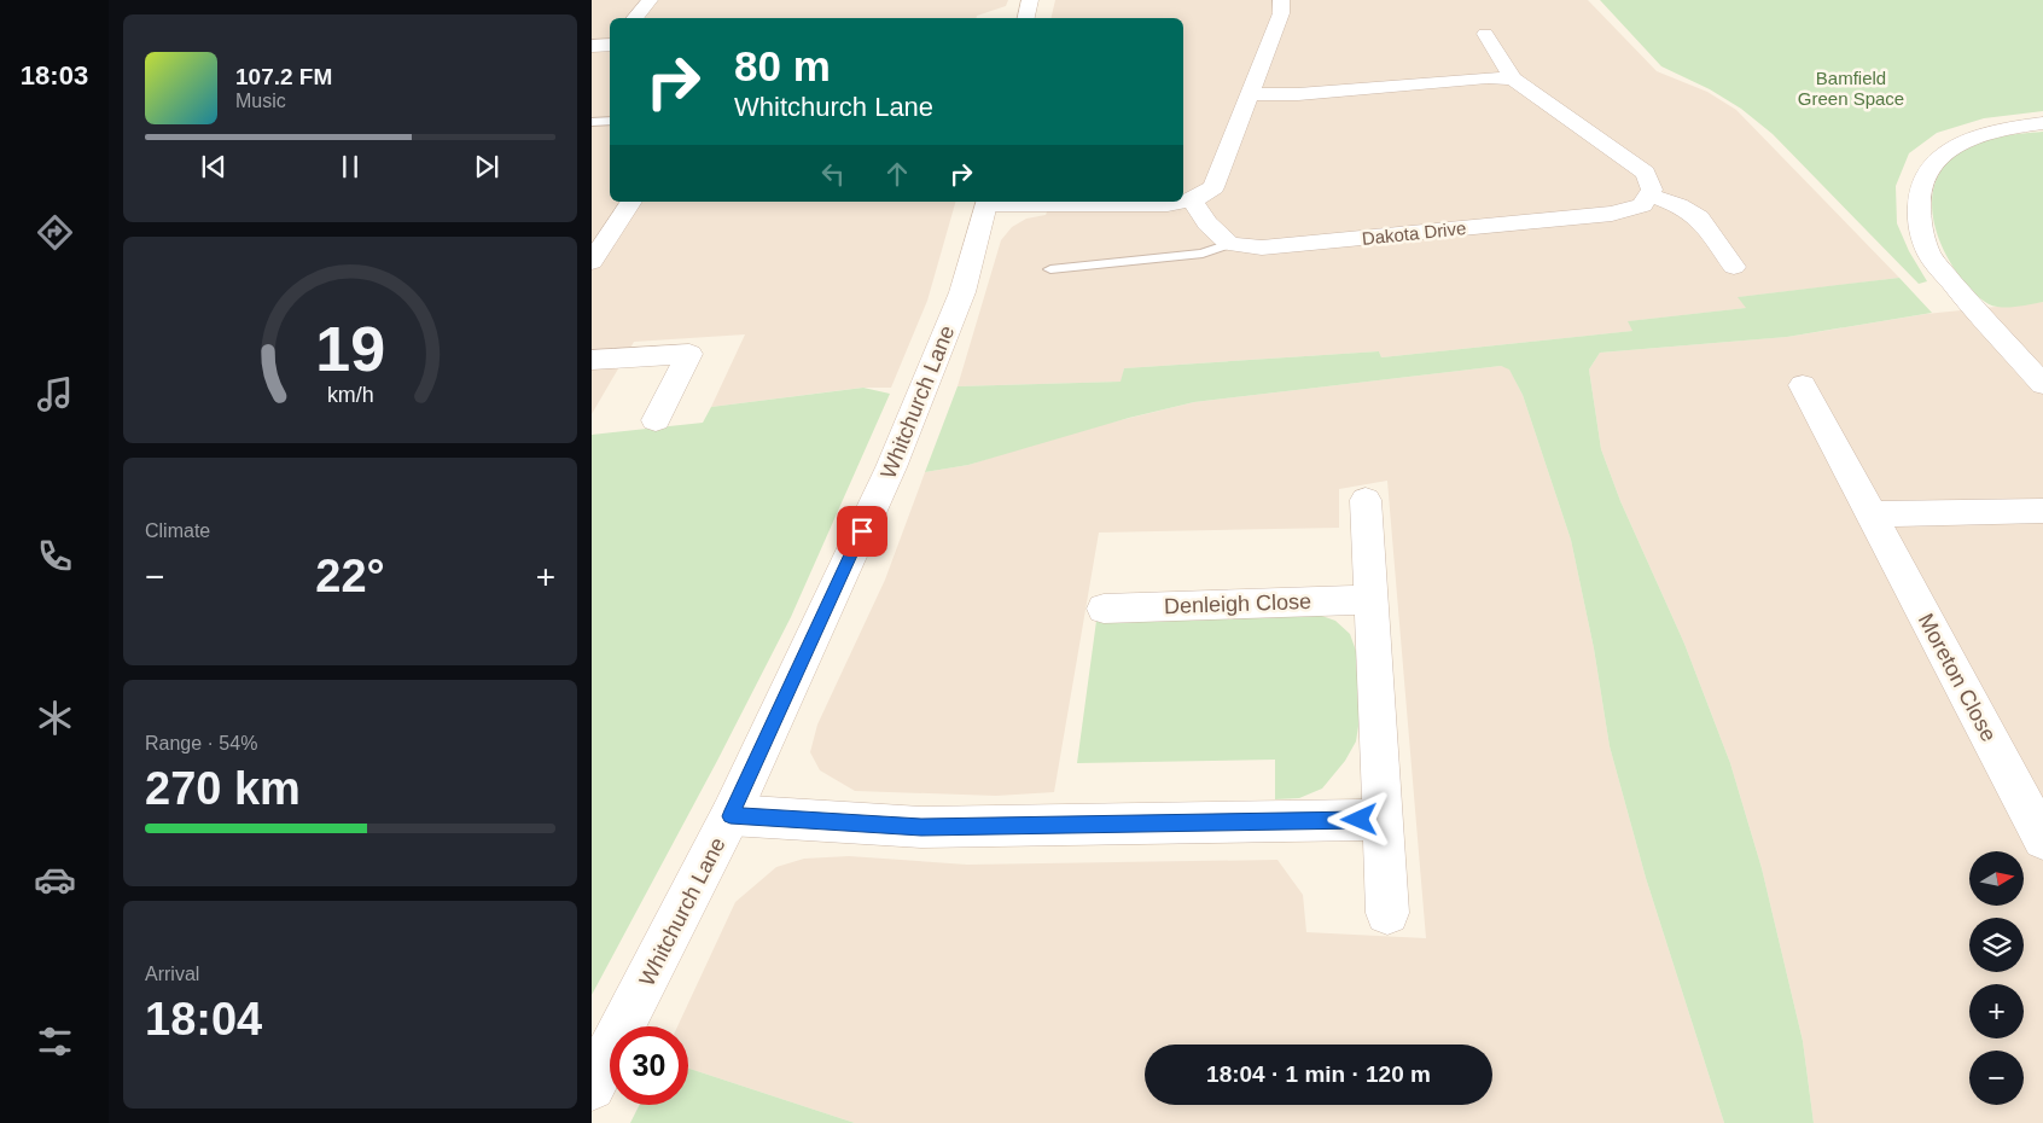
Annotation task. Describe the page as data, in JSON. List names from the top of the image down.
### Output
{
  "streets": {
    "street": [
      "Dakota Drive",
      "Whitchurch Lane",
      "Denleigh Close",
      "Moreton Close"
    ]
  },
  "parks": ["Bamfield Green Space"],
  "north": "right",
  "page": {
    "tabs": "18:03",
    "turn": ["80 m", "Whitchurch Lane"],
    "song": ["107.2 FM", "Music"],
    "tile": [
      "Climate",
      ["Range · 54%", "270 km"],
      ["Arrival", "18:04"]
    ],
    "heat": ["−", "22°", "+"],
    "map_buttons": ["+", "−"],
    "limit": "30",
    "trip": "18:04 · 1 min · 120 m",
    "gauge": ["19", "km/h"]
  }
}
